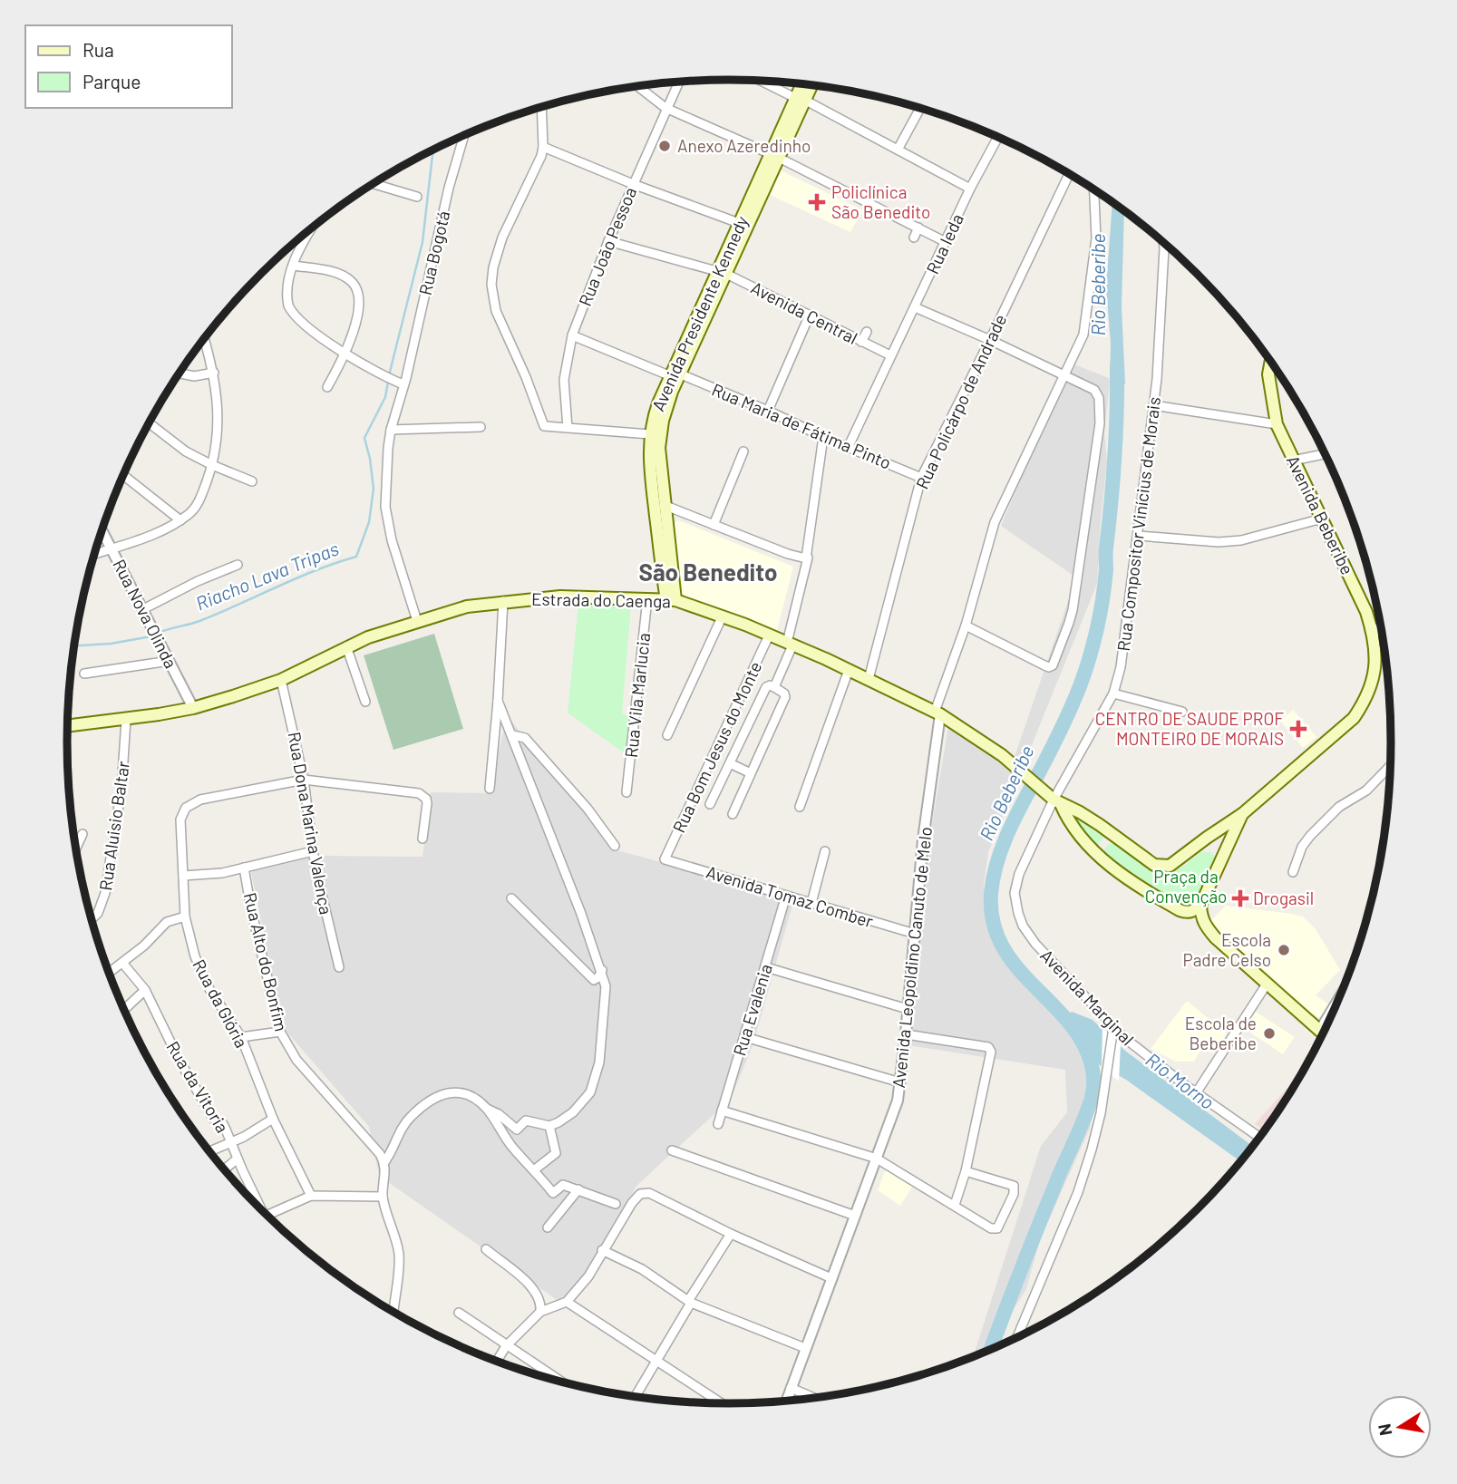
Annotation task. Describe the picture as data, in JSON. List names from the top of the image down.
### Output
{
  "streets": {
    "main road": ["Avenida Presidente Kennedy", "Avenida Beberibe", "Estrada do Caenga"],
    "street": [
      "Rua Ieda",
      "Rua João Pessoa",
      "Rua Bogotá",
      "Avenida Central",
      "Rua Policárpo de Andrade",
      "Rua Maria de Fátima Pinto",
      "Rua Compositor Vinícius de Morais",
      "Rua Nova Olinda",
      "Rua Vila Marlucia",
      "Rua Bom Jesus do Monte",
      "Rua Dona Marina Valença",
      "Rua Aluisio Baltar",
      "Avenida Tomaz Comber",
      "Avenida Leopoldino Canuto de Melo",
      "Rua Alto do Bonfim",
      "Avenida Marginal",
      "Rua da Glória",
      "Rua Evalenia",
      "Rua da Vitoria"
    ]
  },
  "crossings": [
    ["Rua Ieda", "Avenida Central"],
    ["Rua Ieda", "Rua Maria de Fátima Pinto"],
    ["Rua João Pessoa", "Avenida Central"],
    ["Rua João Pessoa", "Rua Maria de Fátima Pinto"],
    ["Rua Bogotá", "Estrada do Caenga"],
    ["Avenida Central", "Avenida Presidente Kennedy"],
    ["Avenida Presidente Kennedy", "Rua Maria de Fátima Pinto"],
    ["Avenida Presidente Kennedy", "Estrada do Caenga"],
    ["Rua Policárpo de Andrade", "Rua Maria de Fátima Pinto"],
    ["Rua Policárpo de Andrade", "Estrada do Caenga"],
    ["Rua Compositor Vinícius de Morais", "Estrada do Caenga"],
    ["Rua Compositor Vinícius de Morais", "Avenida Marginal"],
    ["Estrada do Caenga", "Rua Nova Olinda"],
    ["Estrada do Caenga", "Rua Vila Marlucia"],
    ["Estrada do Caenga", "Rua Bom Jesus do Monte"],
    ["Estrada do Caenga", "Rua Dona Marina Valença"],
    ["Estrada do Caenga", "Rua Aluisio Baltar"],
    ["Estrada do Caenga", "Avenida Leopoldino Canuto de Melo"],
    ["Estrada do Caenga", "Avenida Marginal"],
    ["Rua Bom Jesus do Monte", "Avenida Tomaz Comber"],
    ["Rua Dona Marina Valença", "Rua da Glória"],
    ["Avenida Tomaz Comber", "Avenida Leopoldino Canuto de Melo"],
    ["Avenida Tomaz Comber", "Rua Evalenia"]
  ],
  "districts": ["São Benedito"],
  "water": ["Rio Beberibe", "Riacho Lava Tripas", "Rio Morno"],
  "parks": ["Praça da Convenção"],
  "places": {
    "other": ["Anexo Azeredinho", "Escola Padre Celso", "Escola de Beberibe"],
    "health": ["Policlínica São Benedito", "CENTRO DE SAUDE PROF MONTEIRO DE MORAIS", "Drogasil"]
  },
  "legend": ["Rua", "Parque"],
  "north": "left"
}
